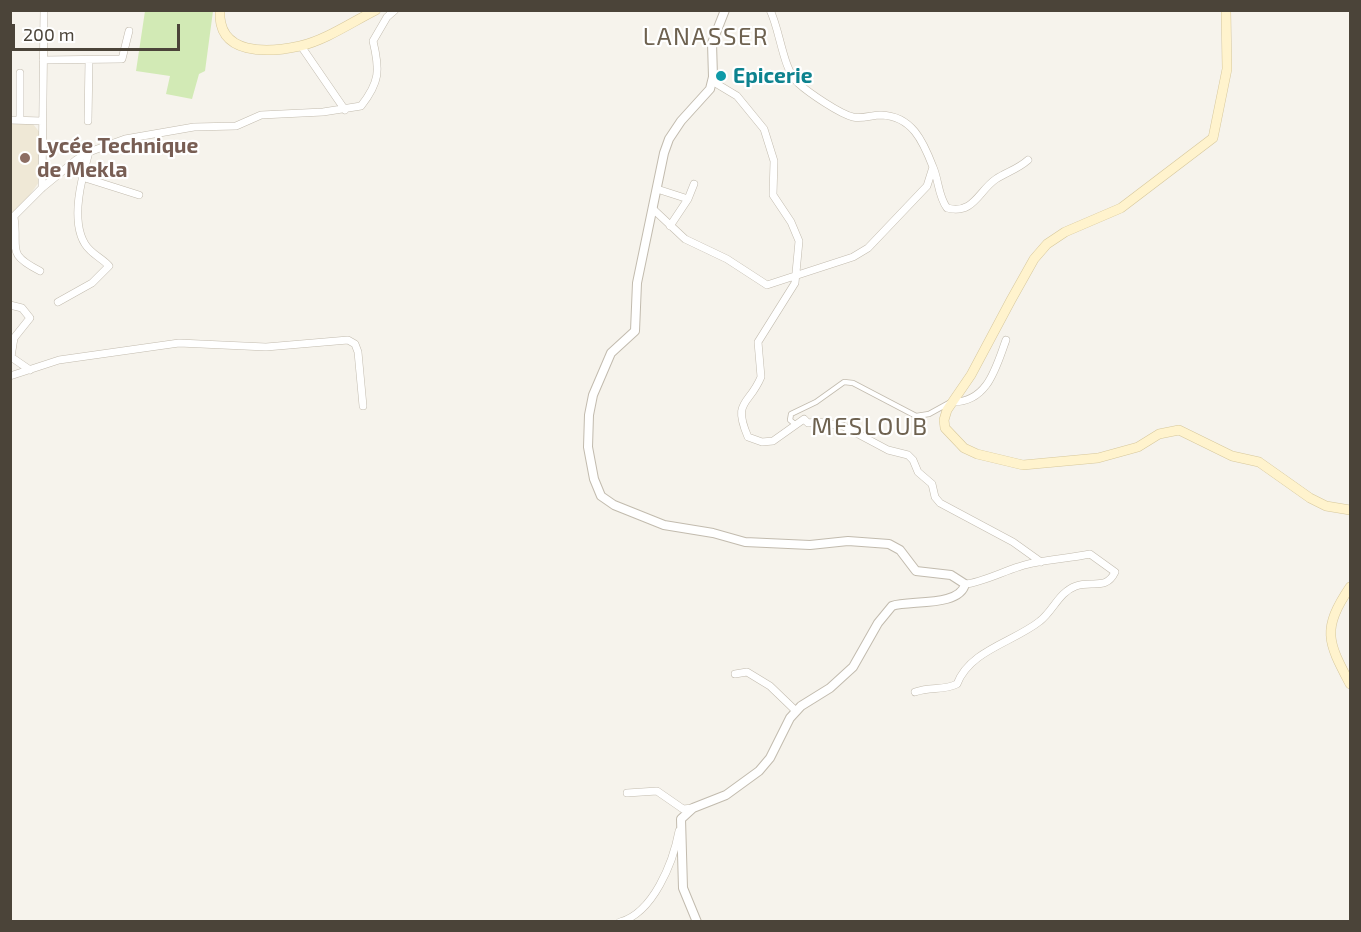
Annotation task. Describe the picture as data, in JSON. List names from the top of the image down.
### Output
{
  "districts": ["LANASSER", "MESLOUB"],
  "places": ["Epicerie", "Lycée Technique de Mekla"],
  "scale_bar": "200 m"
}
